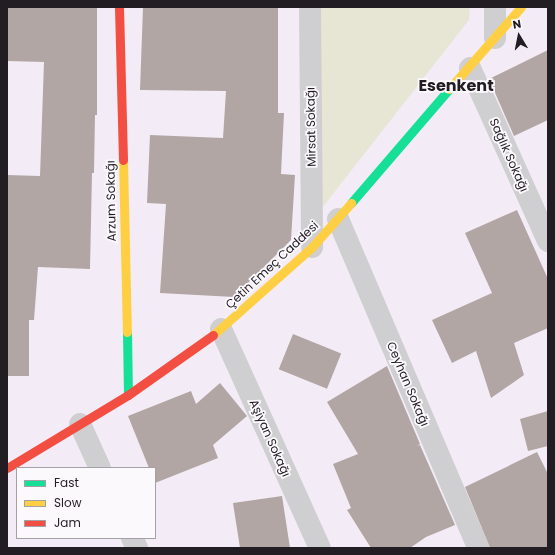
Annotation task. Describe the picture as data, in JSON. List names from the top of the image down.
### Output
{
  "streets": {
    "street": [
      "Mirsat Sokağı",
      "Sağlık Sokağı",
      "Arzum Sokağı",
      "Çetin Emeç Caddesi",
      "Ceyhan Sokağı",
      "Aşiyan Sokağı"
    ]
  },
  "crossings": [
    ["Mirsat Sokağı", "Çetin Emeç Caddesi"],
    ["Sağlık Sokağı", "Çetin Emeç Caddesi"],
    ["Arzum Sokağı", "Çetin Emeç Caddesi"],
    ["Çetin Emeç Caddesi", "Ceyhan Sokağı"],
    ["Çetin Emeç Caddesi", "Aşiyan Sokağı"]
  ],
  "districts": ["Esenkent"],
  "legend": ["Fast", "Slow", "Jam"],
  "north": "top"
}
